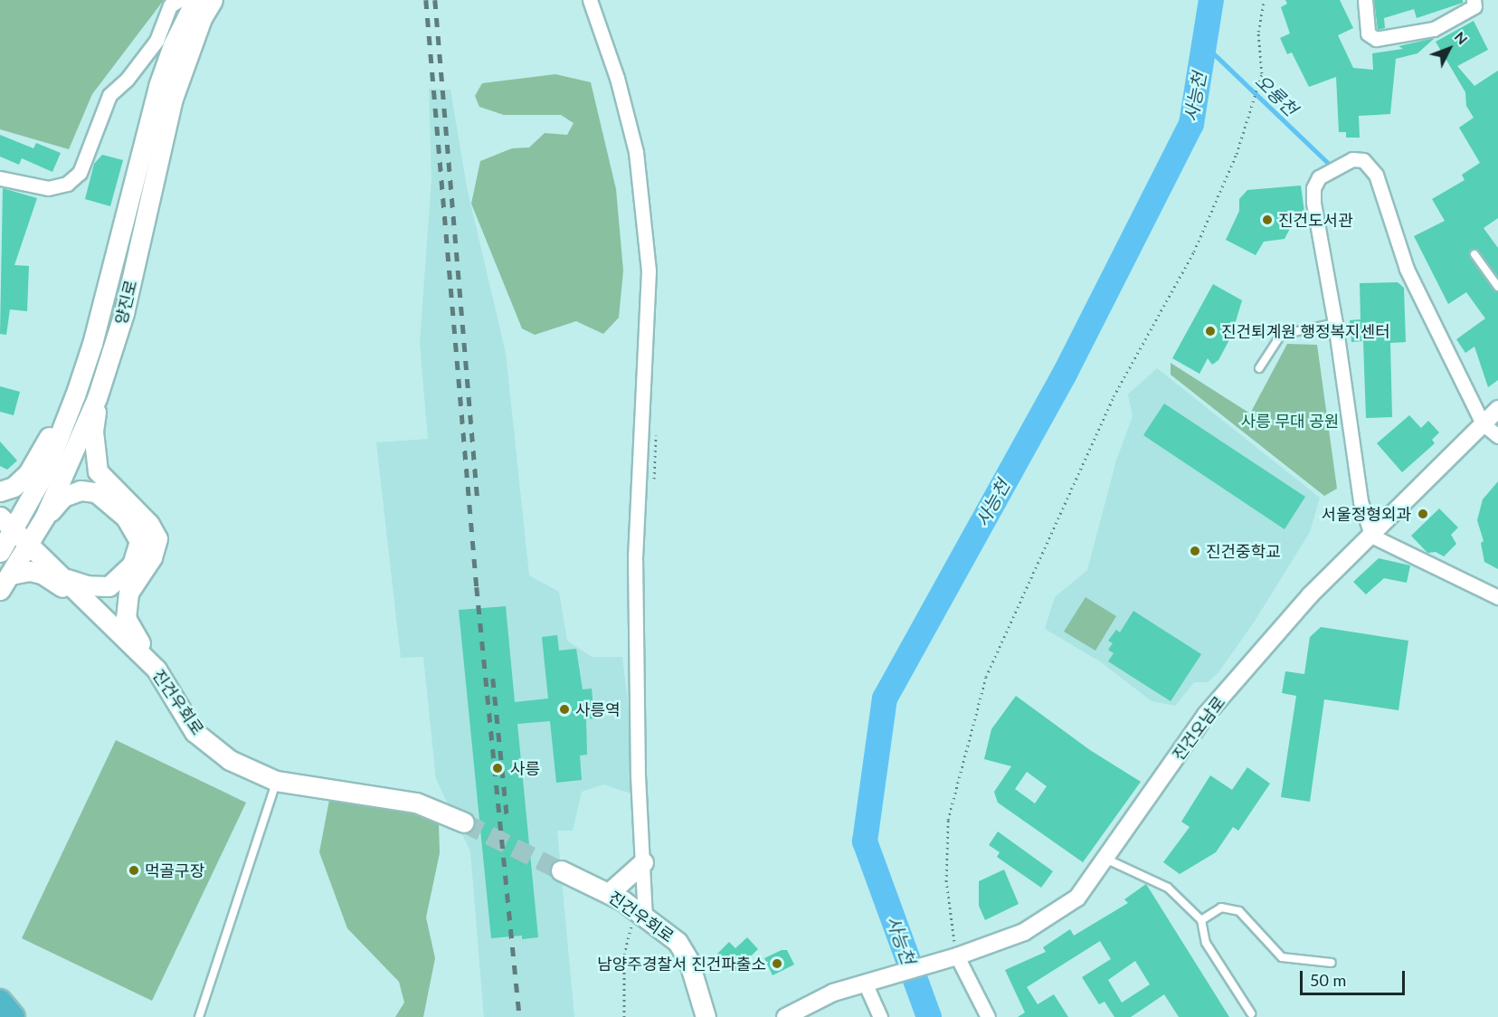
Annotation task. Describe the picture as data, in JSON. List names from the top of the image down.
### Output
{
  "streets": {
    "main road": ["양진로", "진건우회로"],
    "street": ["진건오남로"]
  },
  "crossings": [
    ["양진로", "진건우회로"]
  ],
  "water": ["오룡천", "사능천"],
  "parks": ["사릉 무대 공원"],
  "places": [
    "진건도서관",
    "진건퇴계원 행정복지센터",
    "서울정형외과",
    "진건중학교",
    "사릉역",
    "사릉",
    "먹골구장",
    "남양주경찰서 진건파출소"
  ],
  "scale_bar": "50 m",
  "north": "top right"
}
